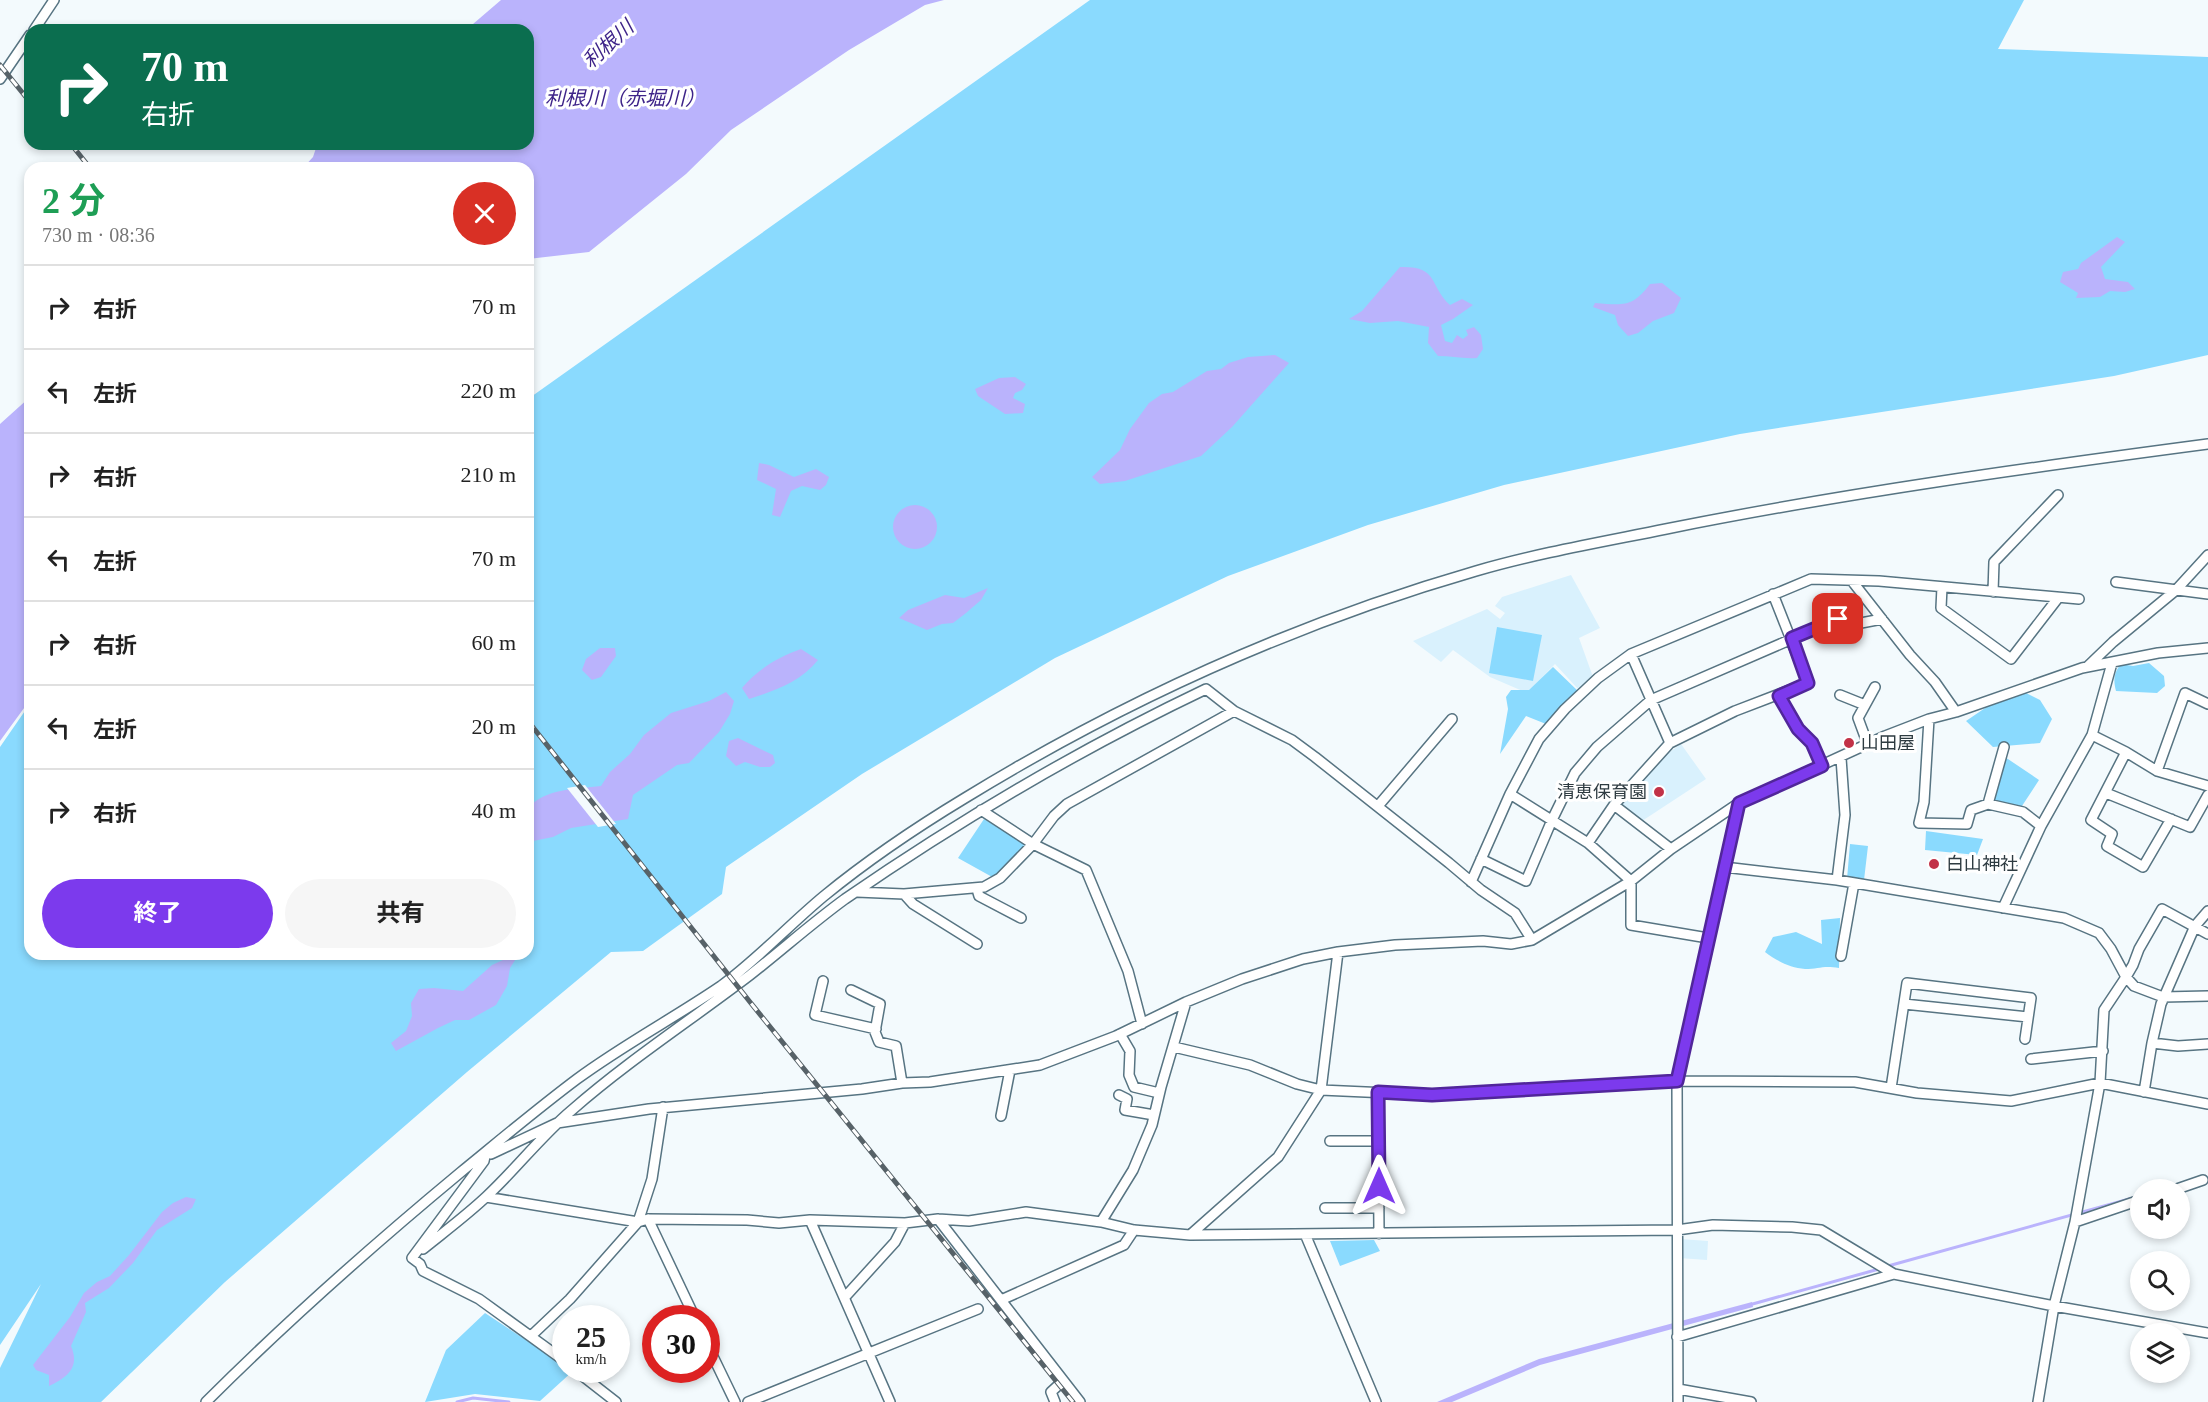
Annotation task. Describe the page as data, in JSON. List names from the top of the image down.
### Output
{
  "water": ["利根川", "利根川（赤堀川）"],
  "places": ["山田屋", "清恵保育園", "白山神社"],
  "page": {
    "turn": ["70 m", "右折"],
    "heading": ["2 分", "730 m · 08:36"],
    "list": [
      {
        "name": "右折",
        "value": "70 m"
      },
      {
        "name": "左折",
        "value": "220 m"
      },
      {
        "name": "右折",
        "value": "210 m"
      },
      {
        "name": "左折",
        "value": "70 m"
      },
      {
        "name": "右折",
        "value": "60 m"
      },
      {
        "name": "左折",
        "value": "20 m"
      },
      {
        "name": "右折",
        "value": "40 m"
      }
    ],
    "buttons": ["終了", "共有"],
    "speed": "25 km/h",
    "limit": "30"
  }
}
